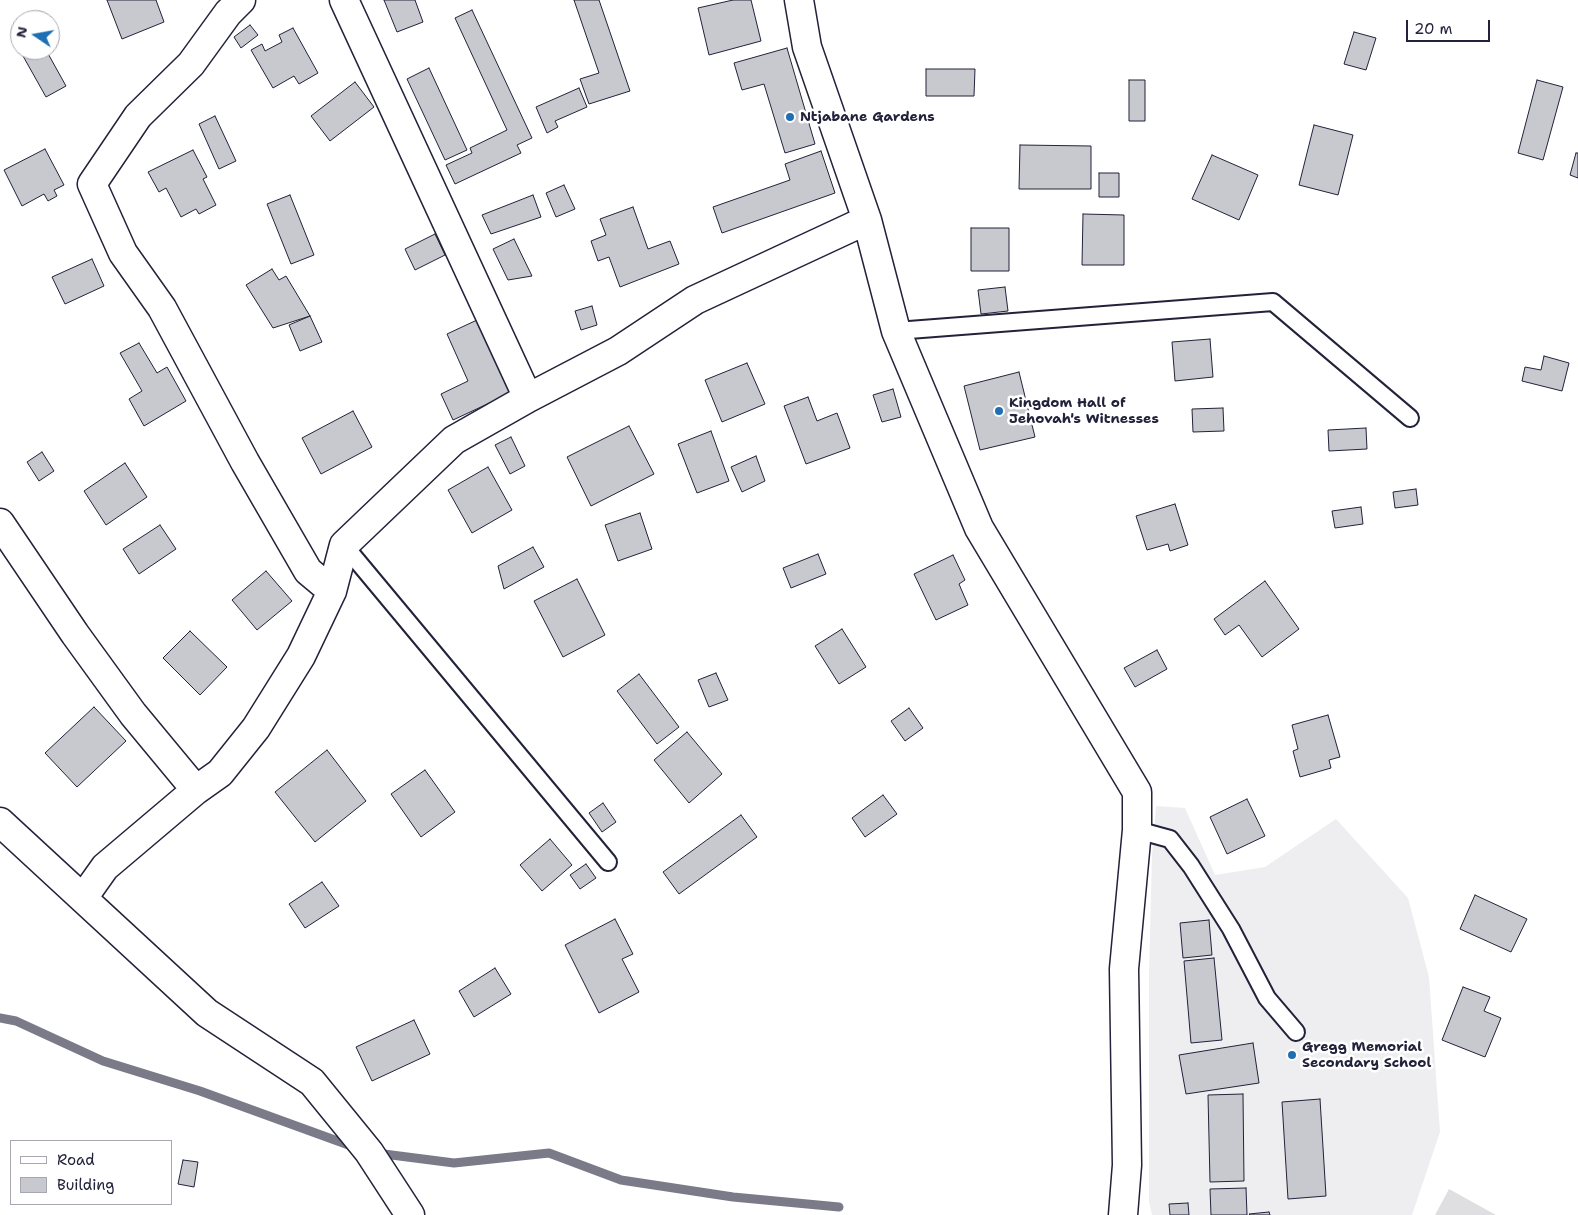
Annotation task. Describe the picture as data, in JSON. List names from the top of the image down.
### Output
{
  "places": ["Ntjabane Gardens", "Kingdom Hall of Jehovah's Witnesses", "Gregg Memorial Secondary School"],
  "legend": ["Road", "Building"],
  "scale_bar": "20 m",
  "north": "left"
}
